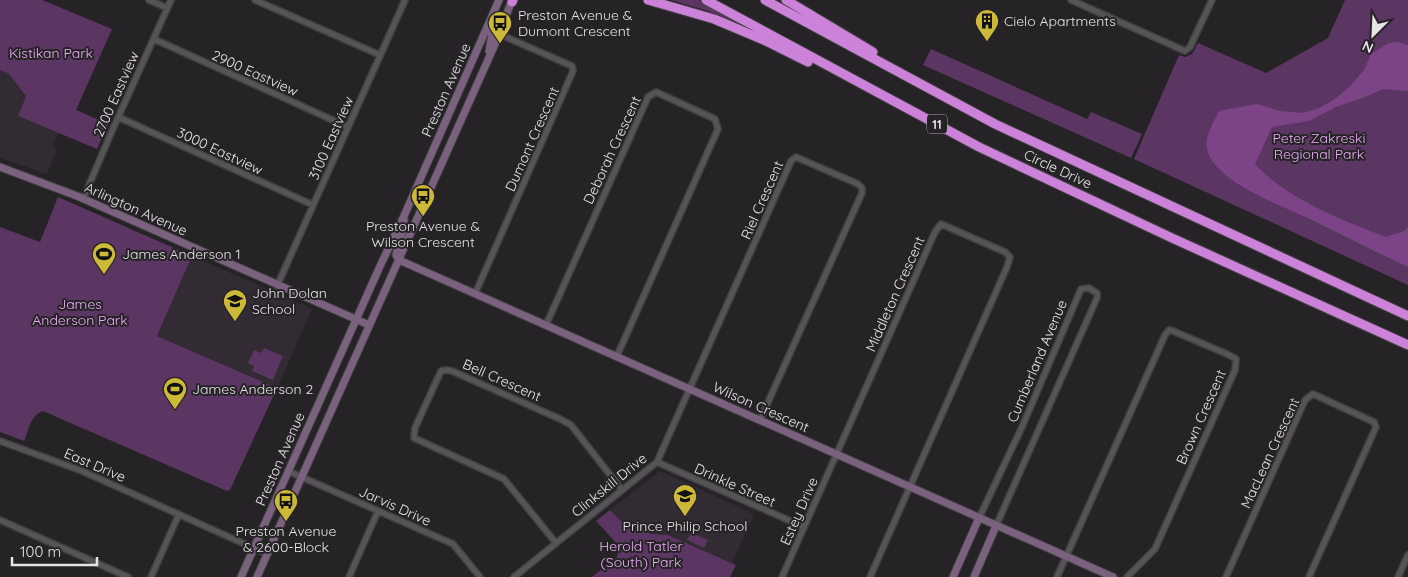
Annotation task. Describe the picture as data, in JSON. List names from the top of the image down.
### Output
{
  "streets": {
    "highway": ["11", "Circle Drive"],
    "main road": [
      "Preston Avenue",
      "Arlington Avenue",
      "Cumberland Avenue",
      "Wilson Crescent"
    ],
    "street": [
      "2900 Eastview",
      "2700 Eastview",
      "3100 Eastview",
      "Dumont Crescent",
      "Deborah Crescent",
      "3000 Eastview",
      "Riel Crescent",
      "Middleton Crescent",
      "Bell Crescent",
      "Brown Crescent",
      "MacLean Crescent",
      "East Drive",
      "Clinkskill Drive",
      "Drinkle Street",
      "Jarvis Drive",
      "Estey Drive"
    ]
  },
  "crossings": [
    ["2900 Eastview", "2700 Eastview"],
    ["2900 Eastview", "3100 Eastview"],
    ["Preston Avenue", "Dumont Crescent"],
    ["Preston Avenue", "Arlington Avenue"],
    ["Preston Avenue", "Wilson Crescent"],
    ["Preston Avenue", "East Drive"],
    ["Preston Avenue", "Jarvis Drive"],
    ["2700 Eastview", "3000 Eastview"],
    ["2700 Eastview", "Arlington Avenue"],
    ["3100 Eastview", "3000 Eastview"],
    ["3100 Eastview", "Arlington Avenue"],
    ["Dumont Crescent", "Wilson Crescent"],
    ["Deborah Crescent", "Wilson Crescent"],
    ["Riel Crescent", "Wilson Crescent"],
    ["Riel Crescent", "Clinkskill Drive"],
    ["Middleton Crescent", "Wilson Crescent"],
    ["Middleton Crescent", "Estey Drive"],
    ["Cumberland Avenue", "Wilson Crescent"],
    ["Bell Crescent", "Clinkskill Drive"],
    ["Wilson Crescent", "Brown Crescent"],
    ["Wilson Crescent", "Clinkskill Drive"],
    ["Wilson Crescent", "Estey Drive"],
    ["Clinkskill Drive", "Drinkle Street"],
    ["Drinkle Street", "Estey Drive"]
  ],
  "parks": [
    "Kistikan Park",
    "Peter Zakreski Regional Park",
    "James Anderson Park",
    "Herold Tatler (South) Park"
  ],
  "places": {
    "building": ["Cielo Apartments"],
    "bus stop": ["Preston Avenue & Dumont Crescent", "Preston Avenue & Wilson Crescent", "Preston Avenue & 2600-Block"],
    "sports": ["James Anderson 1", "James Anderson 2"],
    "school or university": ["John Dolan School", "Prince Philip School"]
  },
  "scale_bar": "100 m",
  "north": "bottom left"
}
